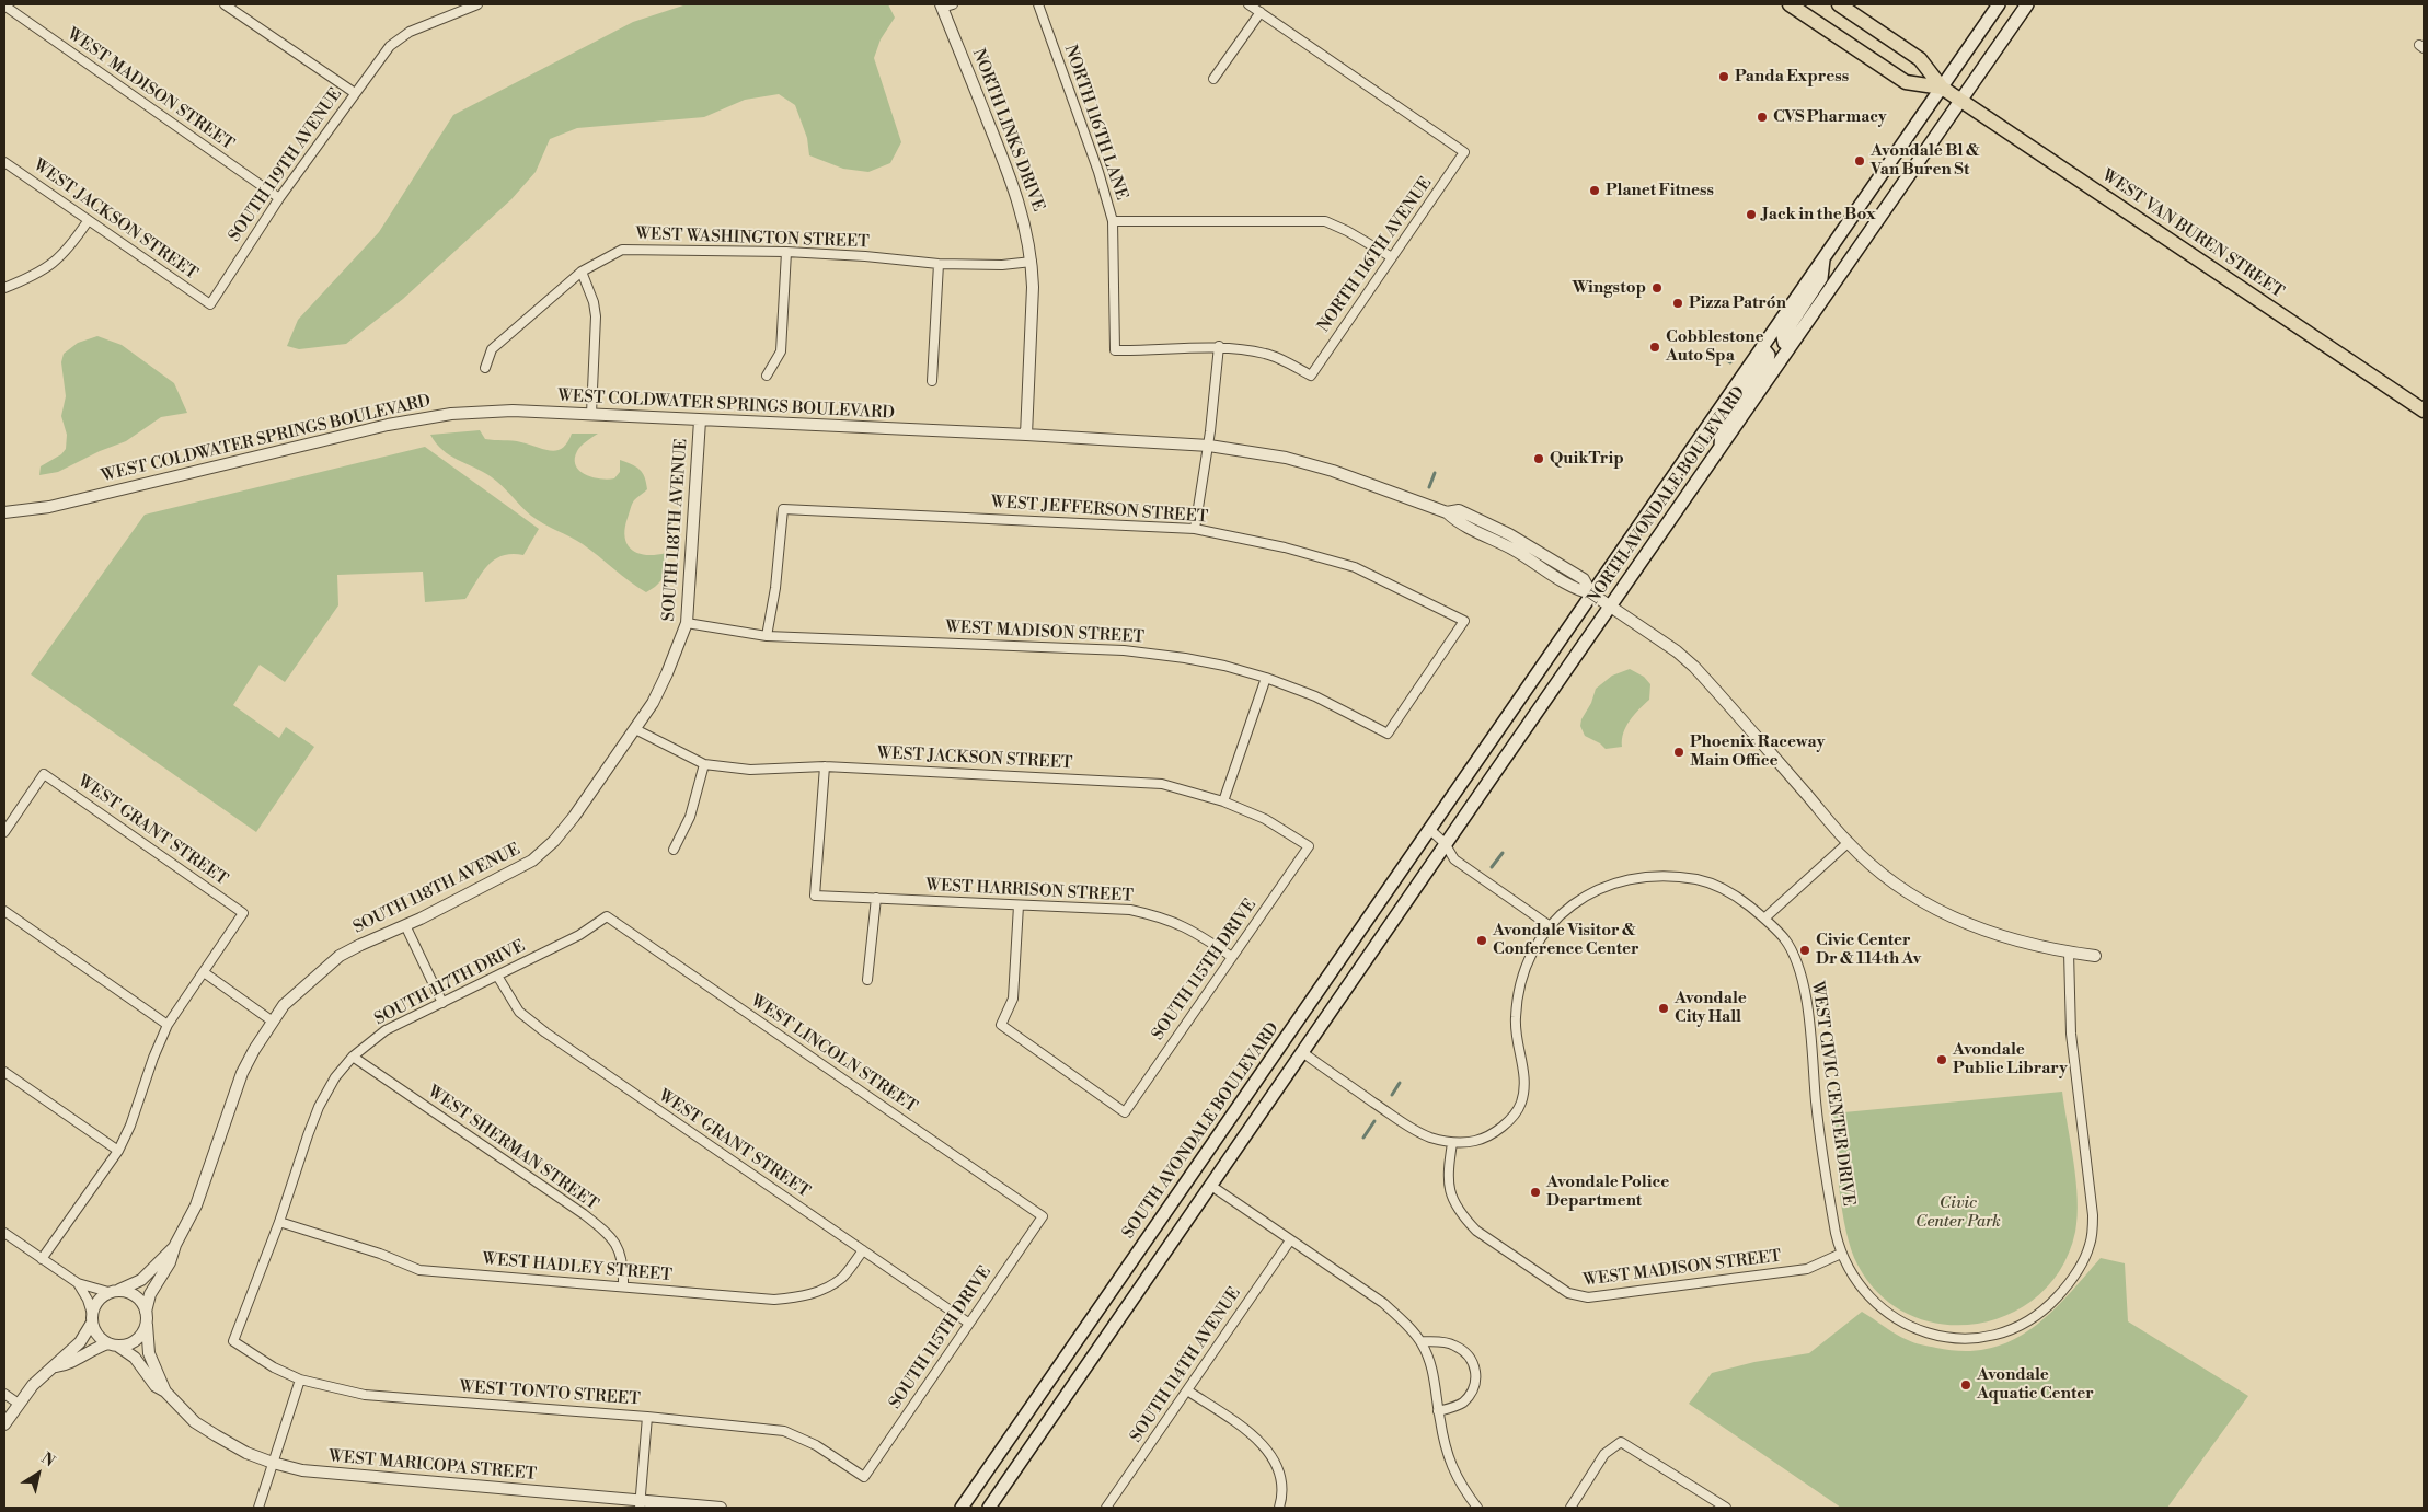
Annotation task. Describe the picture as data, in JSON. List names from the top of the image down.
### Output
{
  "streets": {
    "main road": ["WEST VAN BUREN STREET", "NORTH AVONDALE BOULEVARD", "SOUTH AVONDALE BOULEVARD"],
    "street": [
      "WEST MADISON STREET",
      "NORTH 116TH LANE",
      "NORTH LINKS DRIVE",
      "SOUTH 119TH AVENUE",
      "WEST JACKSON STREET",
      "WEST WASHINGTON STREET",
      "NORTH 116TH AVENUE",
      "WEST COLDWATER SPRINGS BOULEVARD",
      "WEST JEFFERSON STREET",
      "SOUTH 118TH AVENUE",
      "WEST GRANT STREET",
      "WEST HARRISON STREET",
      "SOUTH 115TH DRIVE",
      "SOUTH 117TH DRIVE",
      "WEST LINCOLN STREET",
      "WEST CIVIC CENTER DRIVE",
      "WEST SHERMAN STREET",
      "WEST HADLEY STREET",
      "SOUTH 114TH AVENUE",
      "WEST TONTO STREET",
      "WEST MARICOPA STREET"
    ]
  },
  "crossings": [
    ["WEST MADISON STREET", "SOUTH 119TH AVENUE"],
    ["WEST MADISON STREET", "WEST JEFFERSON STREET"],
    ["WEST MADISON STREET", "SOUTH 118TH AVENUE"],
    ["WEST MADISON STREET", "WEST CIVIC CENTER DRIVE"],
    ["NORTH 116TH LANE", "NORTH 116TH AVENUE"],
    ["NORTH LINKS DRIVE", "WEST WASHINGTON STREET"],
    ["NORTH LINKS DRIVE", "WEST COLDWATER SPRINGS BOULEVARD"],
    ["SOUTH 119TH AVENUE", "WEST JACKSON STREET"],
    ["WEST JACKSON STREET", "SOUTH 118TH AVENUE"],
    ["WEST JACKSON STREET", "WEST HARRISON STREET"],
    ["WEST JACKSON STREET", "SOUTH 115TH DRIVE"],
    ["WEST VAN BUREN STREET", "NORTH AVONDALE BOULEVARD"],
    ["WEST COLDWATER SPRINGS BOULEVARD", "NORTH AVONDALE BOULEVARD"],
    ["WEST COLDWATER SPRINGS BOULEVARD", "SOUTH 118TH AVENUE"],
    ["NORTH AVONDALE BOULEVARD", "SOUTH AVONDALE BOULEVARD"],
    ["SOUTH 118TH AVENUE", "WEST MARICOPA STREET"],
    ["WEST GRANT STREET", "SOUTH 115TH DRIVE"],
    ["WEST GRANT STREET", "SOUTH 117TH DRIVE"],
    ["WEST GRANT STREET", "WEST HADLEY STREET"],
    ["WEST HARRISON STREET", "SOUTH 115TH DRIVE"],
    ["SOUTH 115TH DRIVE", "WEST LINCOLN STREET"],
    ["SOUTH 115TH DRIVE", "WEST TONTO STREET"],
    ["SOUTH 117TH DRIVE", "WEST LINCOLN STREET"],
    ["SOUTH 117TH DRIVE", "WEST SHERMAN STREET"],
    ["SOUTH 117TH DRIVE", "WEST HADLEY STREET"],
    ["SOUTH 117TH DRIVE", "WEST TONTO STREET"],
    ["WEST SHERMAN STREET", "WEST HADLEY STREET"]
  ],
  "parks": ["Civic Center Park"],
  "places": [
    "Panda Express",
    "CVS Pharmacy",
    "Avondale Bl & Van Buren St",
    "Planet Fitness",
    "Jack in the Box",
    "Wingstop",
    "Pizza Patrón",
    "Cobblestone Auto Spa",
    "QuikTrip",
    "Phoenix Raceway Main Office",
    "Avondale Visitor & Conference Center",
    "Civic Center Dr & 114th Av",
    "Avondale City Hall",
    "Avondale Public Library",
    "Avondale Police Department",
    "Avondale Aquatic Center"
  ],
  "north": "top right"
}
